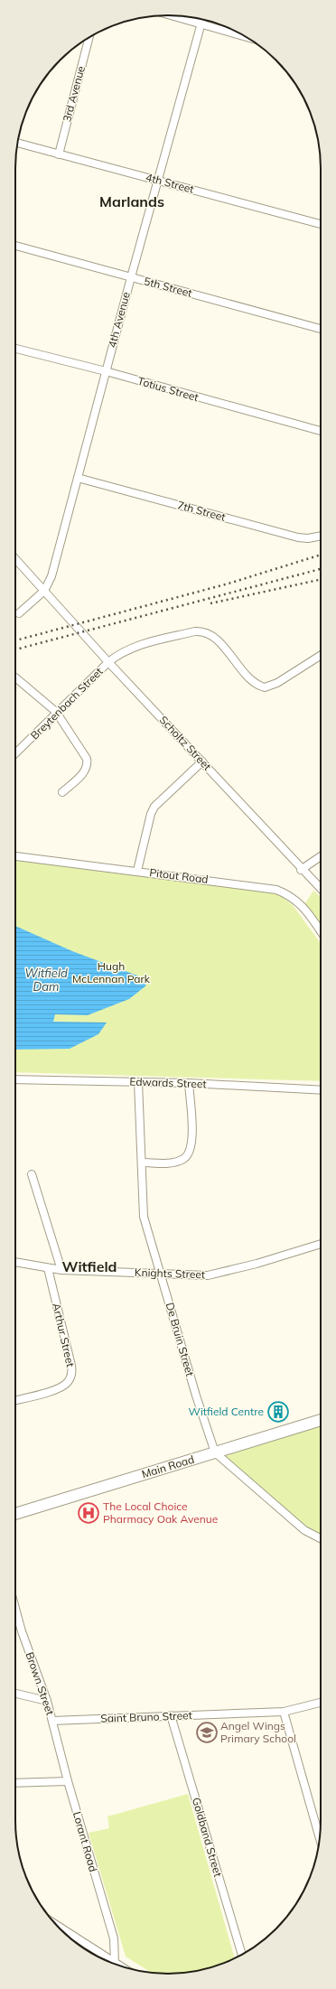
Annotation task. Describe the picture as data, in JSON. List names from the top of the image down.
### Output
{
  "streets": {
    "street": [
      "3rd Avenue",
      "4th Street",
      "5th Street",
      "4th Avenue",
      "Totius Street",
      "7th Street",
      "Breytenbach Street",
      "Scholtz Street",
      "Pitout Road",
      "Edwards Street",
      "Knights Street",
      "Arthur Street",
      "De Bruin Street",
      "Main Road",
      "Brown Street",
      "Saint Bruno Street",
      "Goldband Street",
      "Lorant Road"
    ]
  },
  "crossings": [
    ["3rd Avenue", "4th Street"],
    ["4th Street", "4th Avenue"],
    ["5th Street", "4th Avenue"],
    ["4th Avenue", "Totius Street"],
    ["4th Avenue", "7th Street"],
    ["4th Avenue", "Scholtz Street"],
    ["Breytenbach Street", "Scholtz Street"],
    ["Edwards Street", "De Bruin Street"],
    ["Knights Street", "Arthur Street"],
    ["Knights Street", "De Bruin Street"],
    ["De Bruin Street", "Main Road"],
    ["Brown Street", "Saint Bruno Street"],
    ["Brown Street", "Lorant Road"],
    ["Saint Bruno Street", "Goldband Street"],
    ["Saint Bruno Street", "Lorant Road"]
  ],
  "districts": ["Marlands", "Witfield"],
  "water": ["Witfield Dam"],
  "parks": ["Hugh McLennan Park"],
  "places": {
    "building": ["Witfield Centre"],
    "hospital": ["The Local Choice Pharmacy Oak Avenue"],
    "school or university": ["Angel Wings Primary School"]
  }
}
